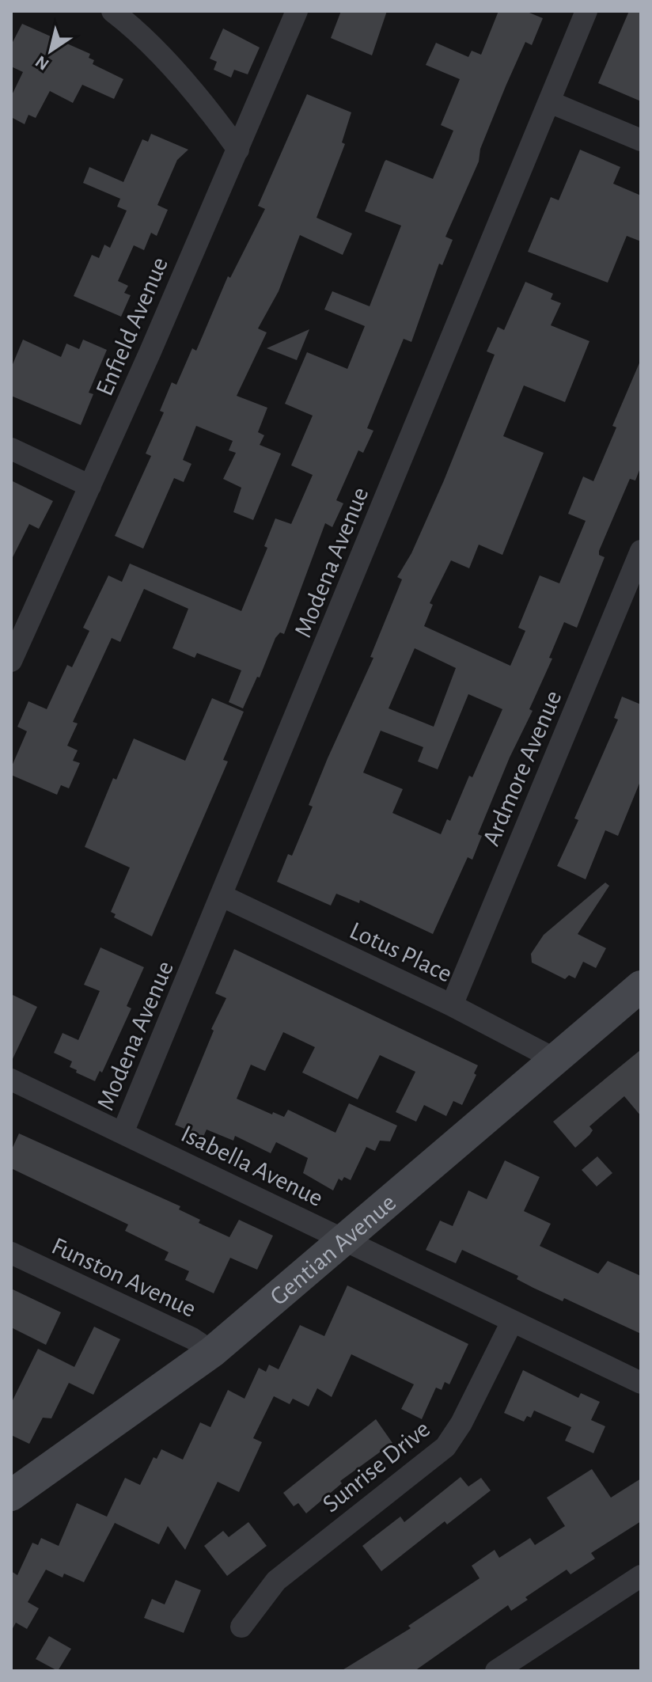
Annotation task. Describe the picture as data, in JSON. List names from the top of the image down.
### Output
{
  "streets": {
    "street": [
      "Enfield Avenue",
      "Modena Avenue",
      "Ardmore Avenue",
      "Lotus Place",
      "Isabella Avenue",
      "Gentian Avenue",
      "Funston Avenue",
      "Sunrise Drive"
    ]
  },
  "crossings": [
    ["Modena Avenue", "Lotus Place"],
    ["Modena Avenue", "Isabella Avenue"],
    ["Ardmore Avenue", "Lotus Place"],
    ["Lotus Place", "Gentian Avenue"],
    ["Isabella Avenue", "Gentian Avenue"],
    ["Isabella Avenue", "Sunrise Drive"],
    ["Gentian Avenue", "Funston Avenue"]
  ],
  "north": "bottom left"
}
